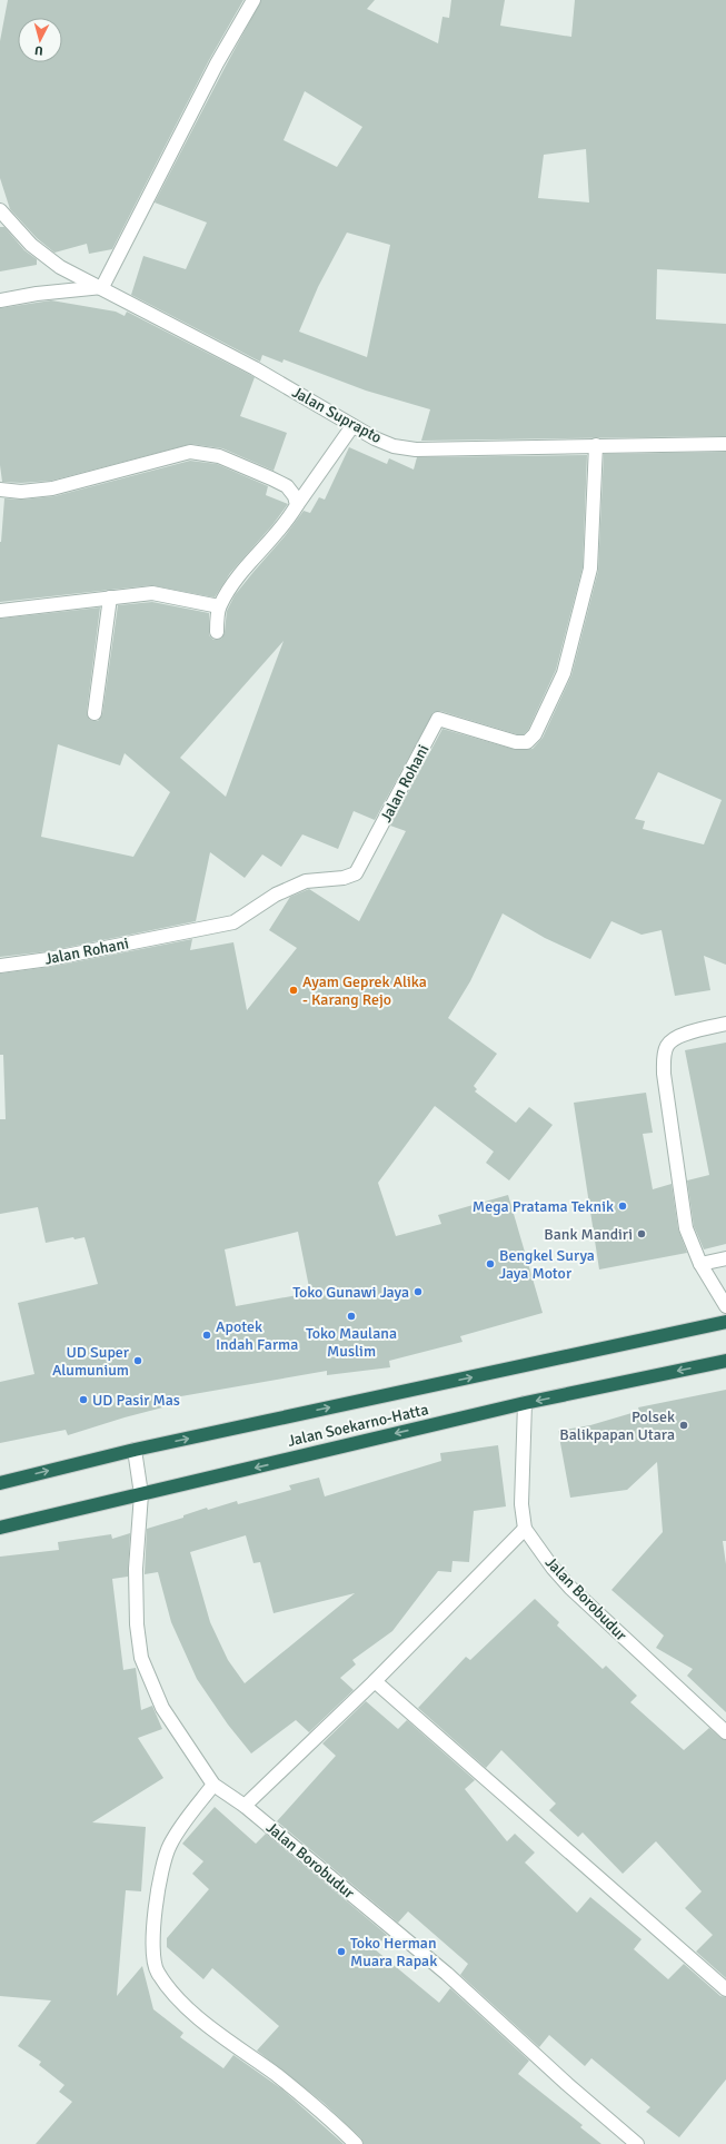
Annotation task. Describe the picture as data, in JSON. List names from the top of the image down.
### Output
{
  "streets": {
    "highway": ["Jalan Soekarno-Hatta"],
    "street": ["Jalan Suprapto", "Jalan Rohani", "Jalan Borobudur"]
  },
  "crossings": [
    ["Jalan Suprapto", "Jalan Rohani"],
    ["Jalan Soekarno-Hatta", "Jalan Borobudur"]
  ],
  "places": [
    "Ayam Geprek Alika - Karang Rejo",
    "Mega Pratama Teknik",
    "Bank Mandiri",
    "Bengkel Surya Jaya Motor",
    "Toko Gunawi Jaya",
    "Toko Maulana Muslim",
    "Apotek Indah Farma",
    "UD Super Alumunium",
    "UD Pasir Mas",
    "Polsek Balikpapan Utara",
    "Toko Herman Muara Rapak"
  ],
  "north": "bottom"
}
